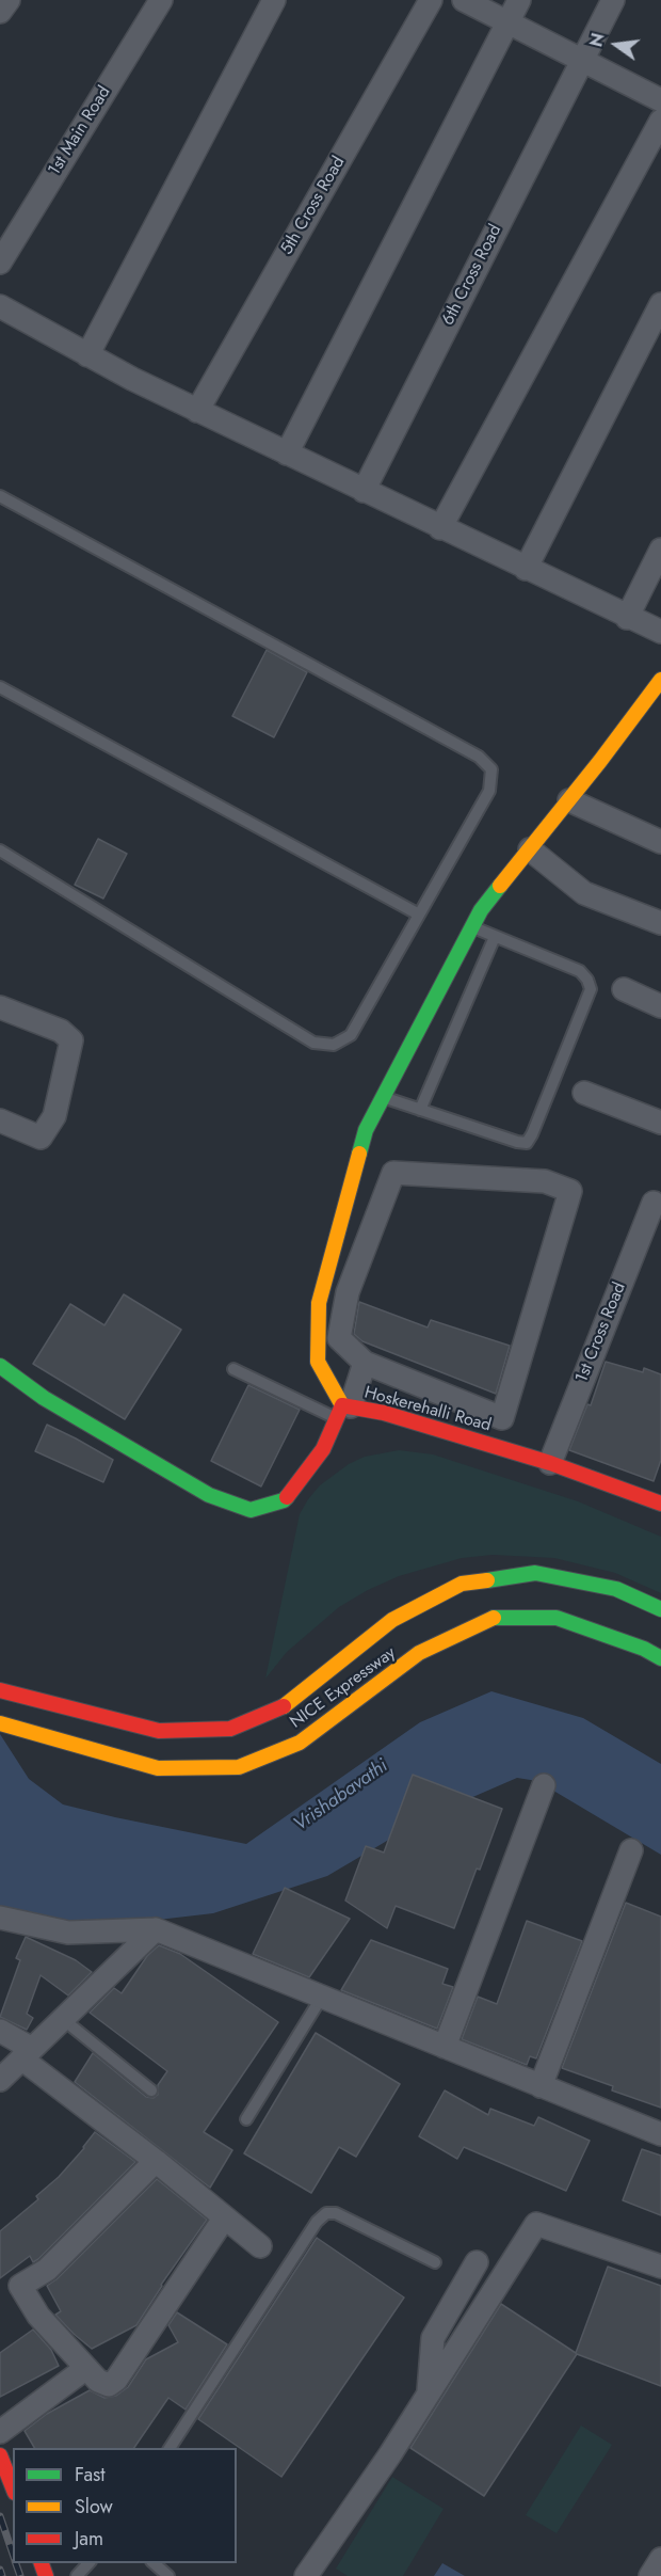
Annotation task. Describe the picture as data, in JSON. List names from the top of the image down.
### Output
{
  "streets": {
    "main road": ["Hoskerehalli Road", "NICE Expressway"],
    "street": [
      "1st Main Road",
      "5th Cross Road",
      "6th Cross Road",
      "1st Cross Road"
    ]
  },
  "crossings": [
    ["1st Cross Road", "Hoskerehalli Road"]
  ],
  "water": ["Vrishabavathi"],
  "legend": ["Fast", "Slow", "Jam"],
  "north": "left"
}
